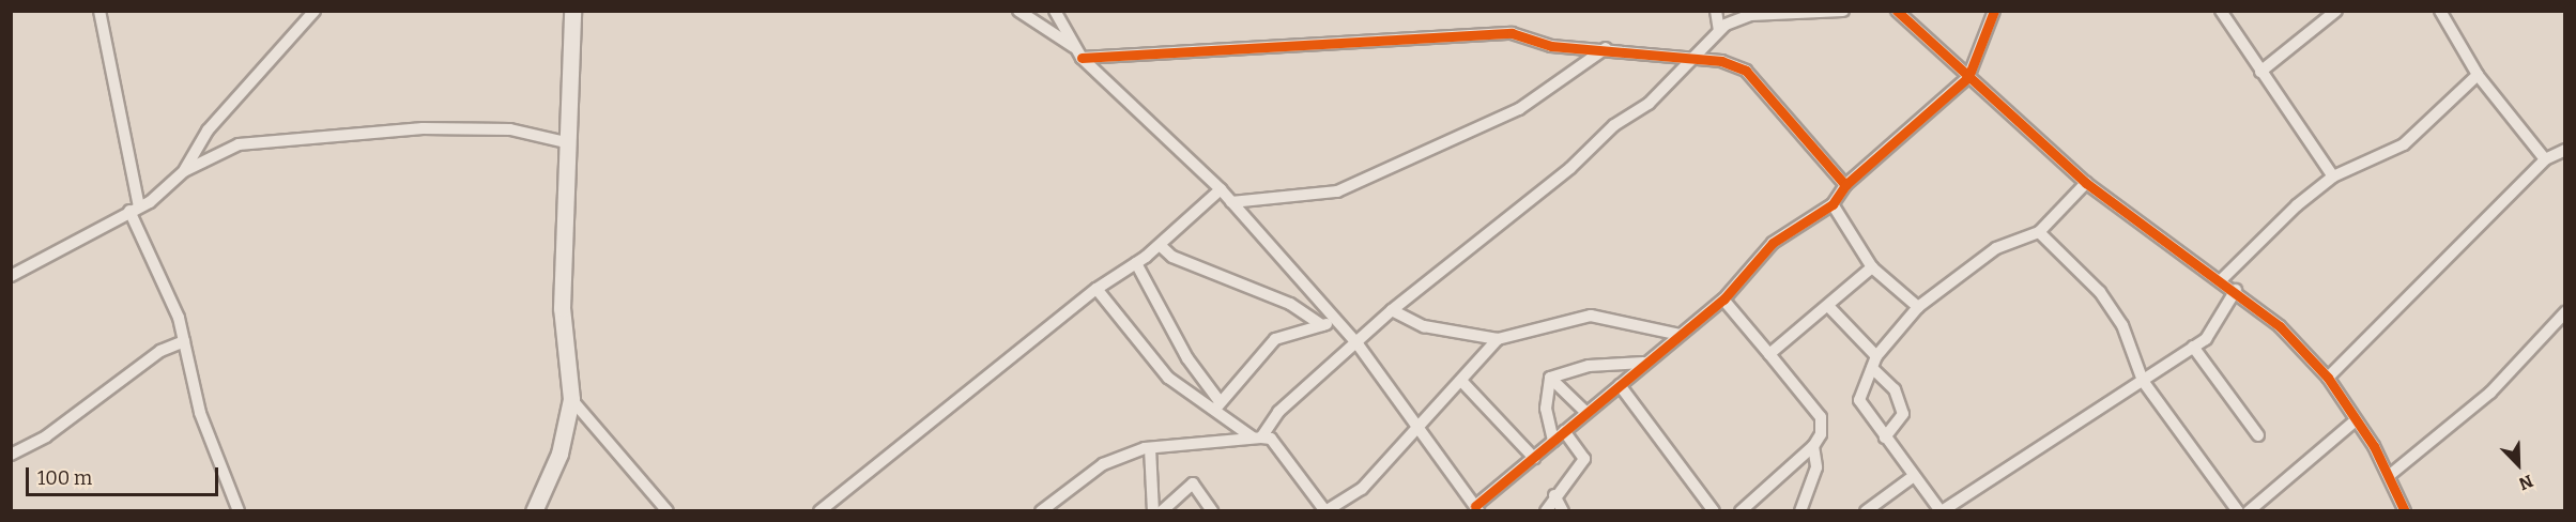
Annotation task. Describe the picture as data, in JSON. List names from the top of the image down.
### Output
{
  "scale_bar": "100 m",
  "north": "bottom right"
}
